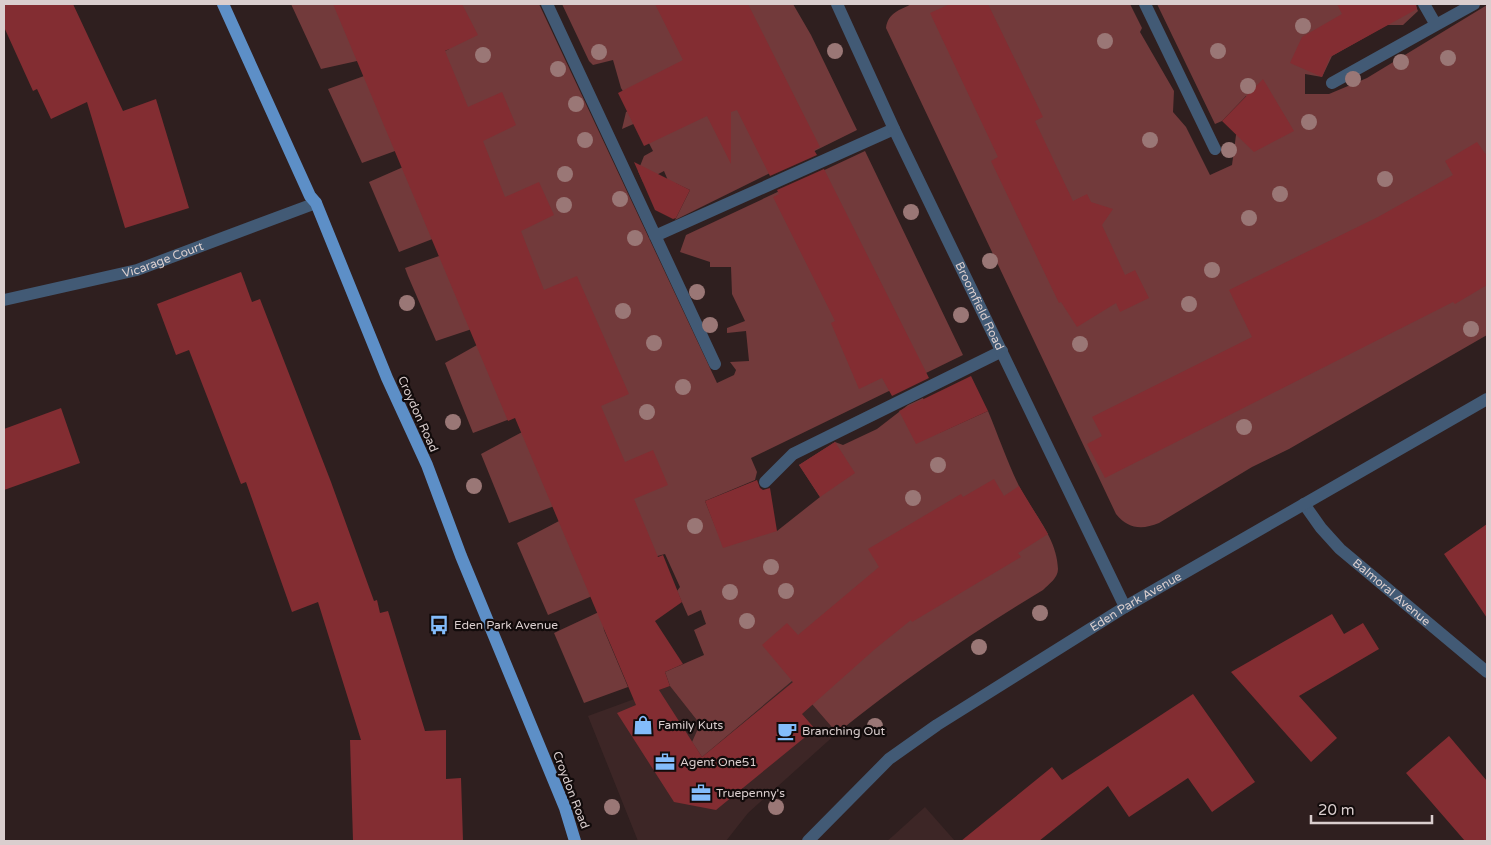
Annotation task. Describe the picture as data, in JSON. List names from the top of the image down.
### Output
{
  "streets": {
    "main road": ["Croydon Road"],
    "street": [
      "Vicarage Court",
      "Broomfield Road",
      "Balmoral Avenue",
      "Eden Park Avenue"
    ]
  },
  "crossings": [
    ["Vicarage Court", "Croydon Road"],
    ["Broomfield Road", "Eden Park Avenue"],
    ["Balmoral Avenue", "Eden Park Avenue"]
  ],
  "places": {
    "bus stop": ["Eden Park Avenue"],
    "shop": ["Family Kuts"],
    "cafe": ["Branching Out"],
    "office": ["Agent One51", "Truepenny's"]
  },
  "scale_bar": "20 m"
}
